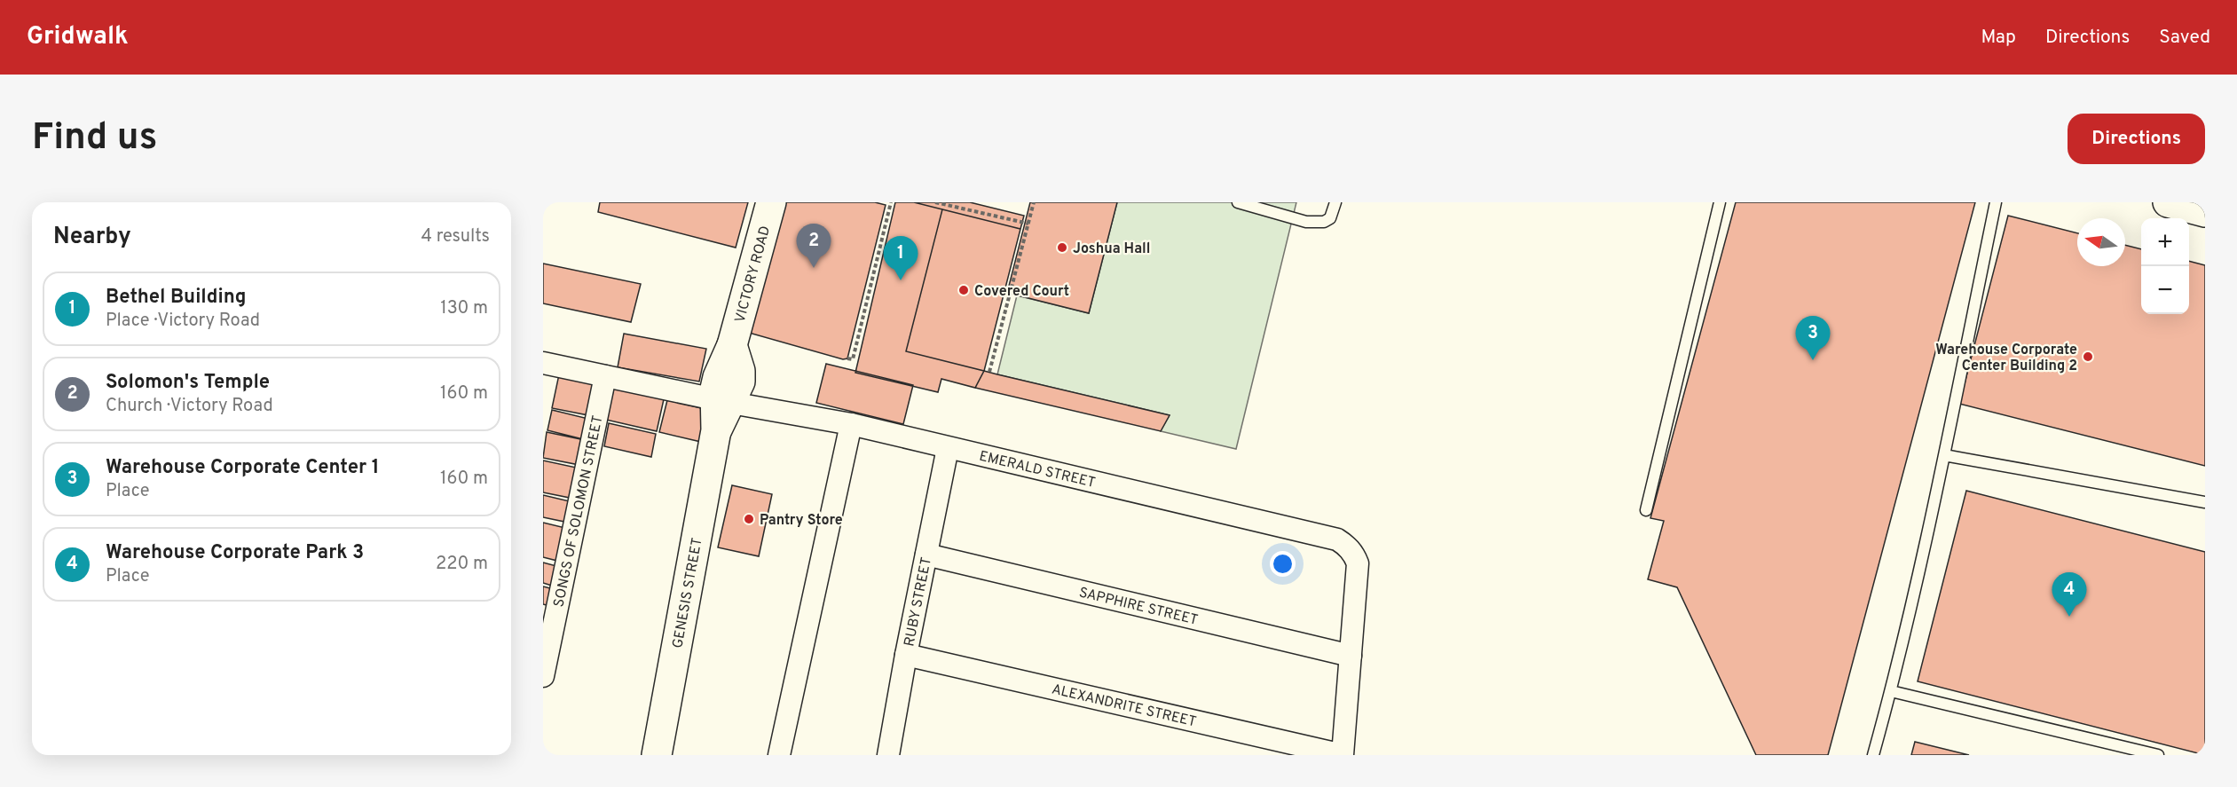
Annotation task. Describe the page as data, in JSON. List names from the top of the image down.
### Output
{
  "streets": {
    "street": [
      "VICTORY ROAD",
      "EMERALD STREET",
      "SONGS OF SOLOMON STREET",
      "GENESIS STREET",
      "RUBY STREET",
      "SAPPHIRE STREET",
      "ALEXANDRITE STREET"
    ]
  },
  "crossings": [
    ["VICTORY ROAD", "EMERALD STREET"],
    ["VICTORY ROAD", "GENESIS STREET"],
    ["EMERALD STREET", "SONGS OF SOLOMON STREET"],
    ["EMERALD STREET", "GENESIS STREET"],
    ["EMERALD STREET", "RUBY STREET"],
    ["EMERALD STREET", "SAPPHIRE STREET"],
    ["RUBY STREET", "SAPPHIRE STREET"],
    ["RUBY STREET", "ALEXANDRITE STREET"]
  ],
  "places": [
    "Joshua Hall",
    "Covered Court",
    "Warehouse Corporate Center Building 2",
    "Pantry Store"
  ],
  "north": "left",
  "page": {
    "header": "Gridwalk",
    "nav": ["Map", "Directions", "Saved"],
    "buttons": "Directions",
    "title": "Find us",
    "heading": ["Nearby", "4 results"],
    "map_buttons": ["+", "−"],
    "pins": [
      "2",
      "1",
      "3",
      "4"
    ],
    "list": [
      {
        "mark": "1",
        "name": "Bethel Building",
        "note": "Place · Victory Road",
        "value": "130 m"
      },
      {
        "mark": "2",
        "name": "Solomon's Temple",
        "note": "Church · Victory Road",
        "value": "160 m"
      },
      {
        "mark": "3",
        "name": "Warehouse Corporate Center 1",
        "note": "Place",
        "value": "160 m"
      },
      {
        "mark": "4",
        "name": "Warehouse Corporate Park 3",
        "note": "Place",
        "value": "220 m"
      }
    ]
  }
}
